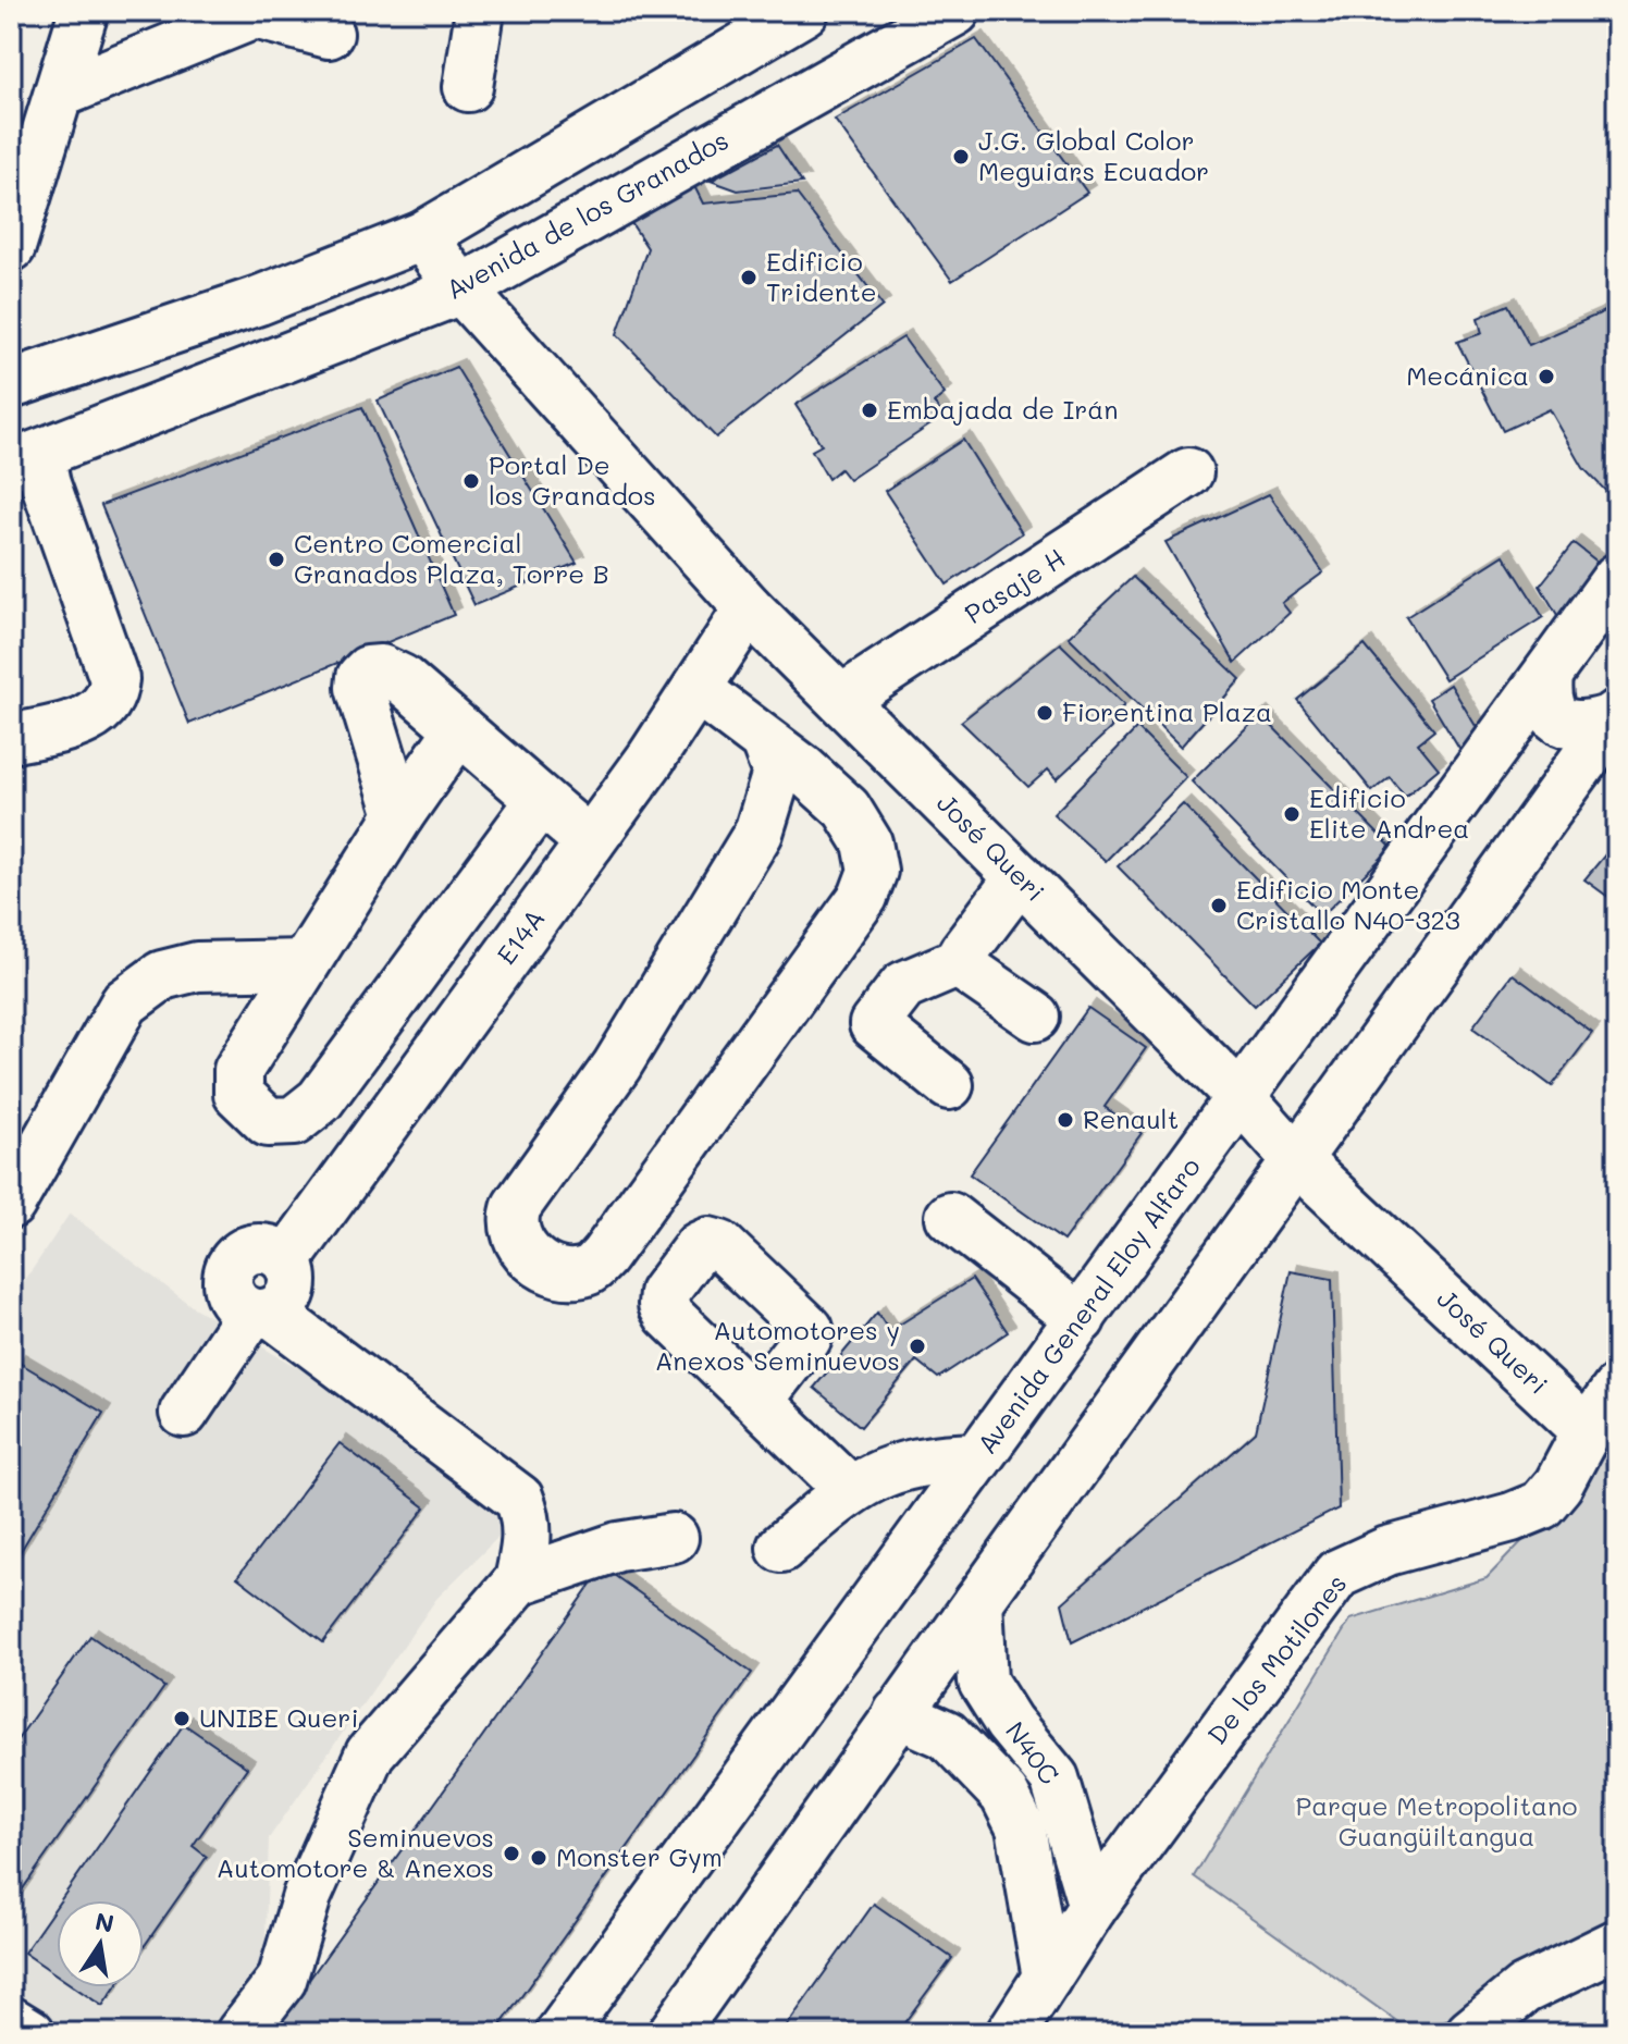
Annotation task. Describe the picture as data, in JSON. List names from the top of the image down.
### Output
{
  "streets": {
    "main road": [
      "Avenida de los Granados",
      "Pasaje H",
      "José Queri",
      "E14A",
      "Avenida General Eloy Alfaro",
      "De los Motilones",
      "N40C"
    ]
  },
  "crossings": [
    ["Avenida de los Granados", "José Queri"],
    ["Pasaje H", "José Queri"],
    ["José Queri", "E14A"],
    ["José Queri", "Avenida General Eloy Alfaro"],
    ["José Queri", "De los Motilones"],
    ["De los Motilones", "N40C"]
  ],
  "parks": ["Parque Metropolitano Guangüiltangua"],
  "places": [
    "J.G. Global Color Meguiars Ecuador",
    "Edificio Tridente",
    "Mecánica",
    "Embajada de Irán",
    "Portal De los Granados",
    "Centro Comercial Granados Plaza, Torre B",
    "Fiorentina Plaza",
    "Edificio Elite Andrea",
    "Edificio Monte Cristallo N40-323",
    "Renault",
    "Automotores y Anexos Seminuevos",
    "UNIBE Queri",
    "Seminuevos Automotore & Anexos",
    "Monster Gym"
  ],
  "north": "top"
}
